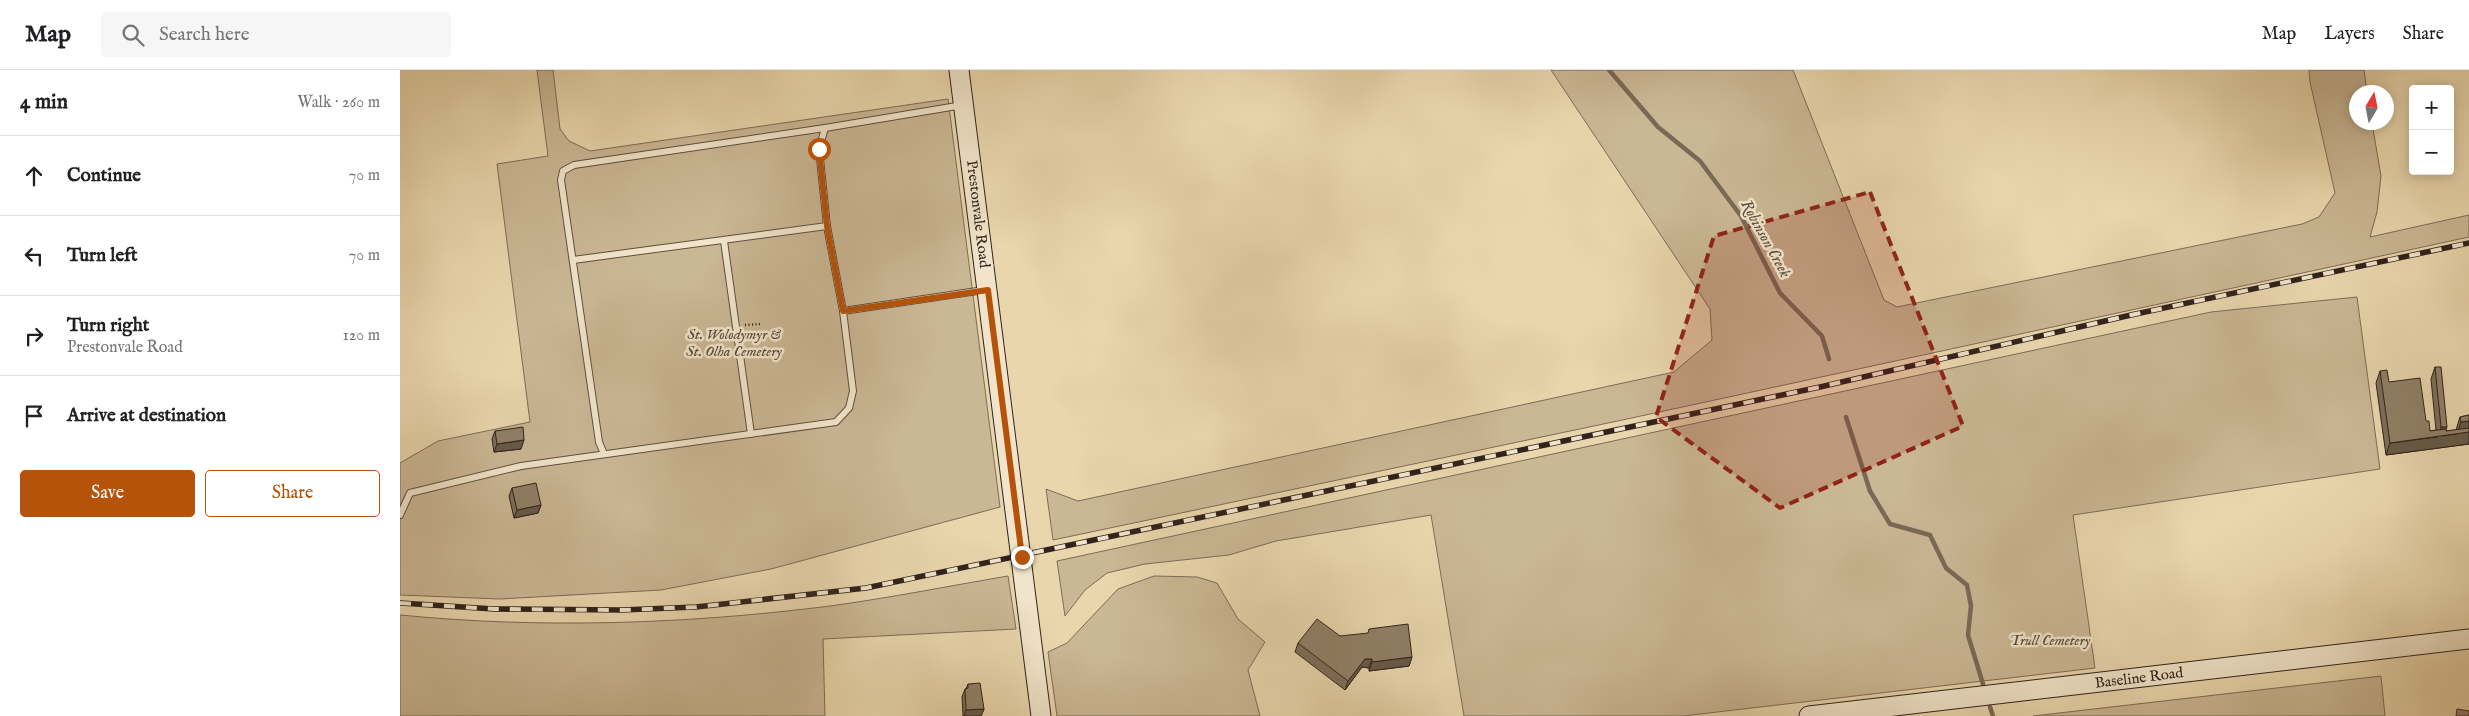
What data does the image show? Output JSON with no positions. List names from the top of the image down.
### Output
{
  "streets": {
    "street": ["Prestonvale Road", "Baseline Road"]
  },
  "water": ["Robinson Creek"],
  "parks": ["St. Wolodymyr & St. Olha Cemetery", "Trull Cemetery"],
  "north": "top",
  "page": {
    "header": "Map",
    "search": "Search here",
    "nav": ["Map", "Layers", "Share"],
    "heading": ["4 min", "Walk · 260 m"],
    "map_buttons": ["+", "−"],
    "list": [
      ["Continue", "70 m"],
      ["Turn left", "70 m"],
      ["Turn right", "Prestonvale Road", "120 m"],
      "Arrive at destination"
    ],
    "buttons": ["Save", "Share"]
  }
}
